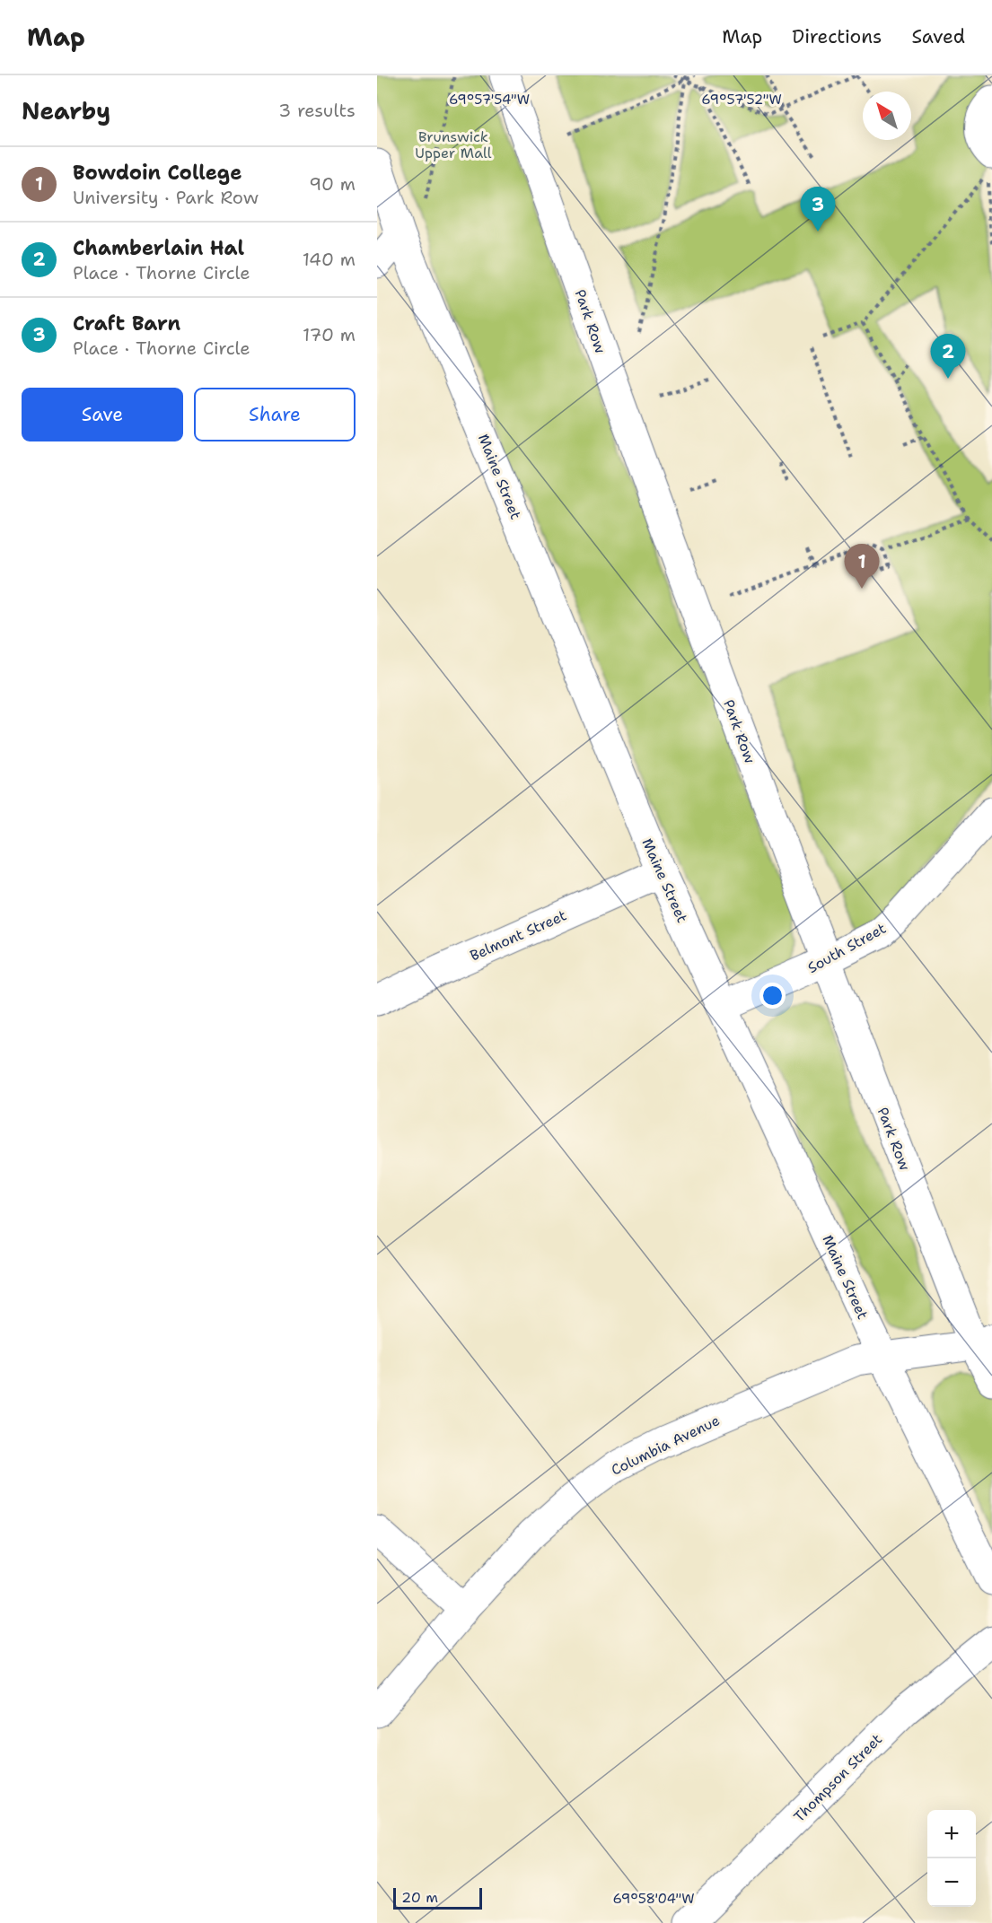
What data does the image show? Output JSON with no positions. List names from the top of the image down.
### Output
{
  "streets": {
    "street": [
      "Park Row",
      "Maine Street",
      "Belmont Street",
      "South Street",
      "Columbia Avenue",
      "Thompson Street"
    ]
  },
  "crossings": [
    ["Park Row", "South Street"],
    ["Park Row", "Columbia Avenue"],
    ["Maine Street", "Belmont Street"],
    ["Maine Street", "South Street"],
    ["Maine Street", "Columbia Avenue"]
  ],
  "parks": ["Brunswick Upper Mall"],
  "scale_bar": "20 m",
  "north": "top left",
  "page": {
    "header": "Map",
    "nav": ["Map", "Directions", "Saved"],
    "heading": ["Nearby", "3 results"],
    "list": [
      {
        "mark": "1",
        "name": "Bowdoin College",
        "note": "University · Park Row",
        "value": "90 m"
      },
      {
        "mark": "2",
        "name": "Chamberlain Hal",
        "note": "Place · Thorne Circle",
        "value": "140 m"
      },
      {
        "mark": "3",
        "name": "Craft Barn",
        "note": "Place · Thorne Circle",
        "value": "170 m"
      }
    ],
    "pins": ["3", "2", "1"],
    "buttons": ["Save", "Share"],
    "map_buttons": ["+", "−"],
    "scale": "20 m"
  },
  "coordinates": ["69°57'54\"W", "69°57'52\"W", "69°58'04\"W"]
}
